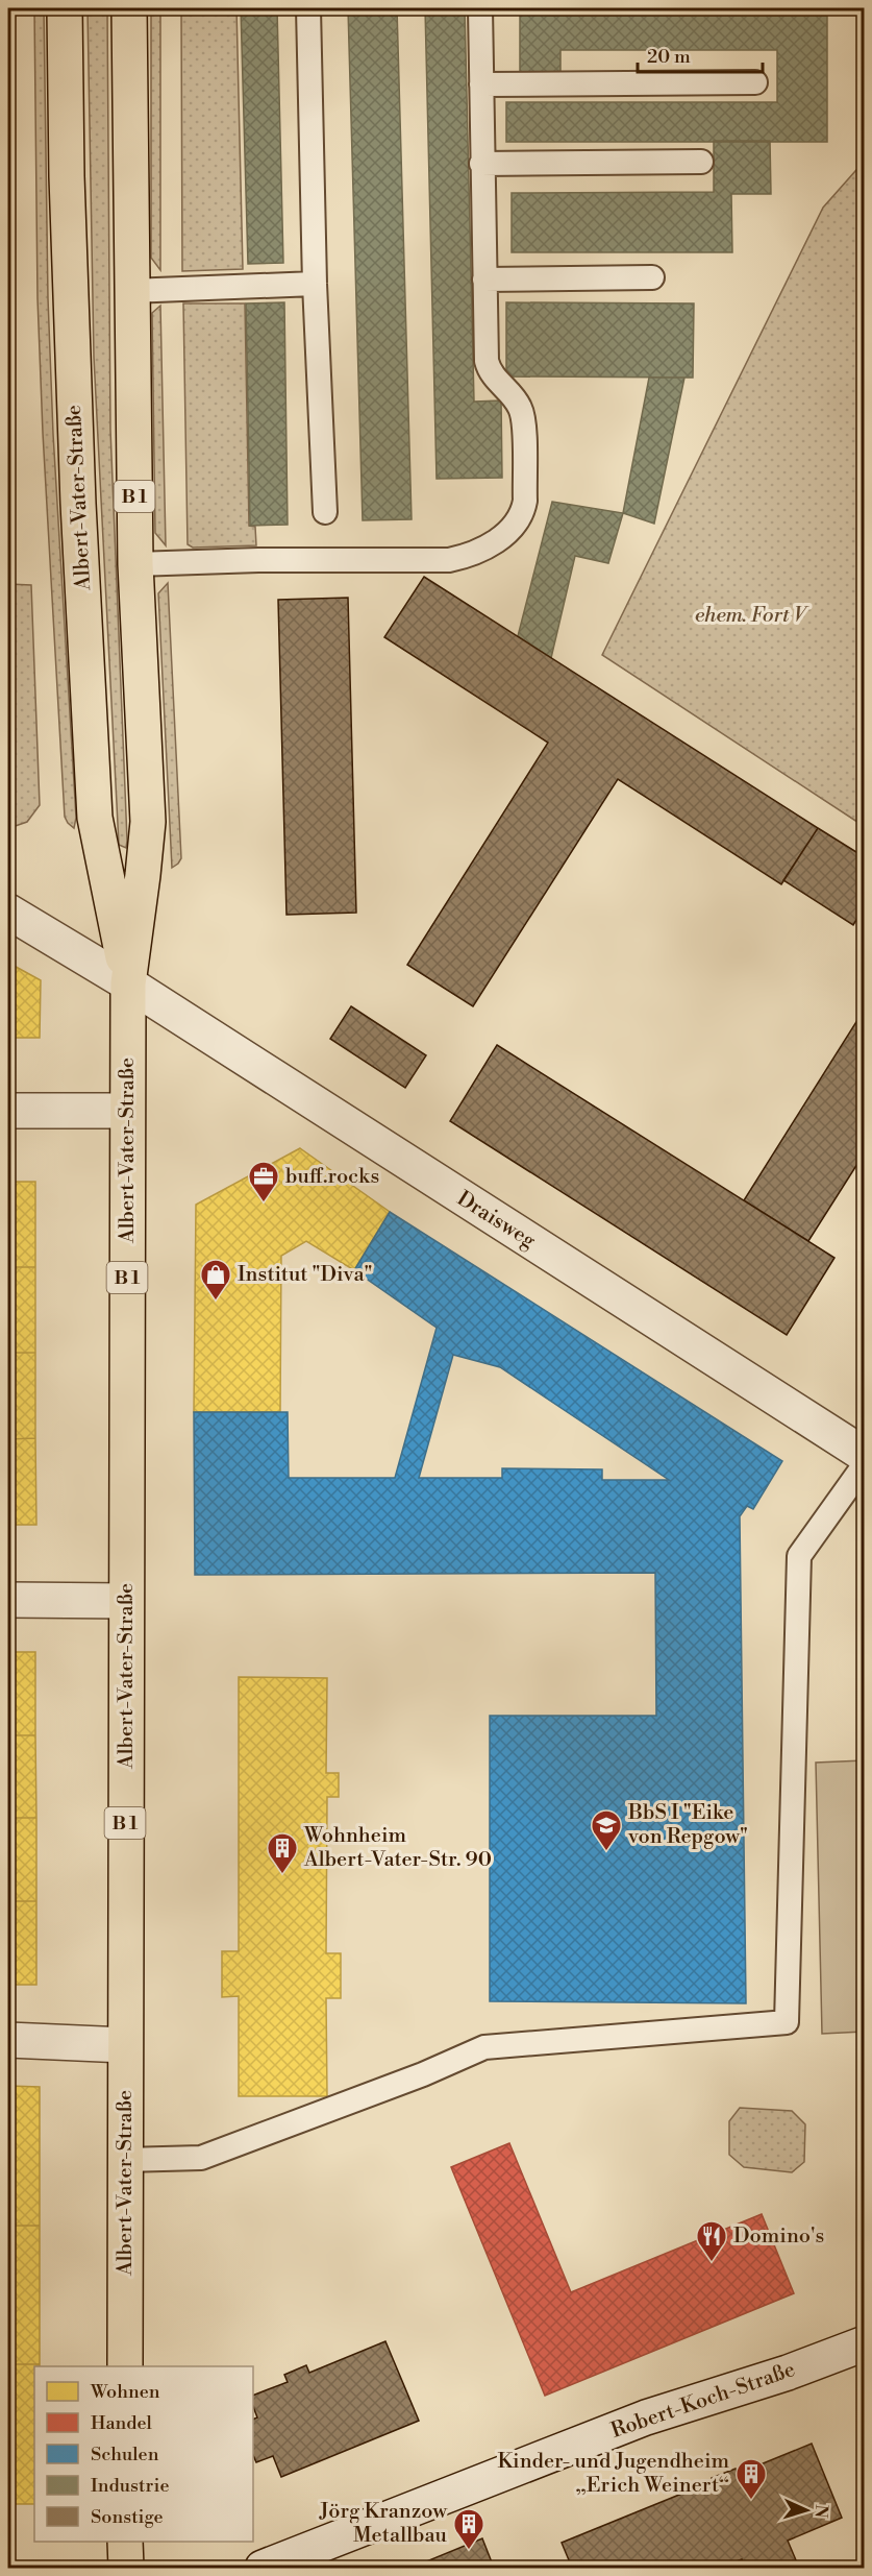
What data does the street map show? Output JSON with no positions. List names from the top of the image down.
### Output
{
  "streets": {
    "main road": ["B 1", "Albert-Vater-Straße"],
    "street": ["Draisweg", "Robert-Koch-Straße"]
  },
  "crossings": [
    ["Albert-Vater-Straße", "Draisweg"]
  ],
  "parks": ["ehem. Fort V"],
  "places": {
    "office": ["buff.rocks"],
    "shop": ["Institut \"Diva\""],
    "school or university": ["BbS I \"Eike von Repgow\""],
    "building": ["Wohnheim Albert-Vater-Str. 90", "Kinder- und Jugendheim „Erich Weinert“", "Jörg Kranzow Metallbau"],
    "restaurant": ["Domino's"]
  },
  "legend": [
    "Wohnen",
    "Handel",
    "Schulen",
    "Industrie",
    "Sonstige"
  ],
  "scale_bar": "20 m",
  "north": "right"
}
